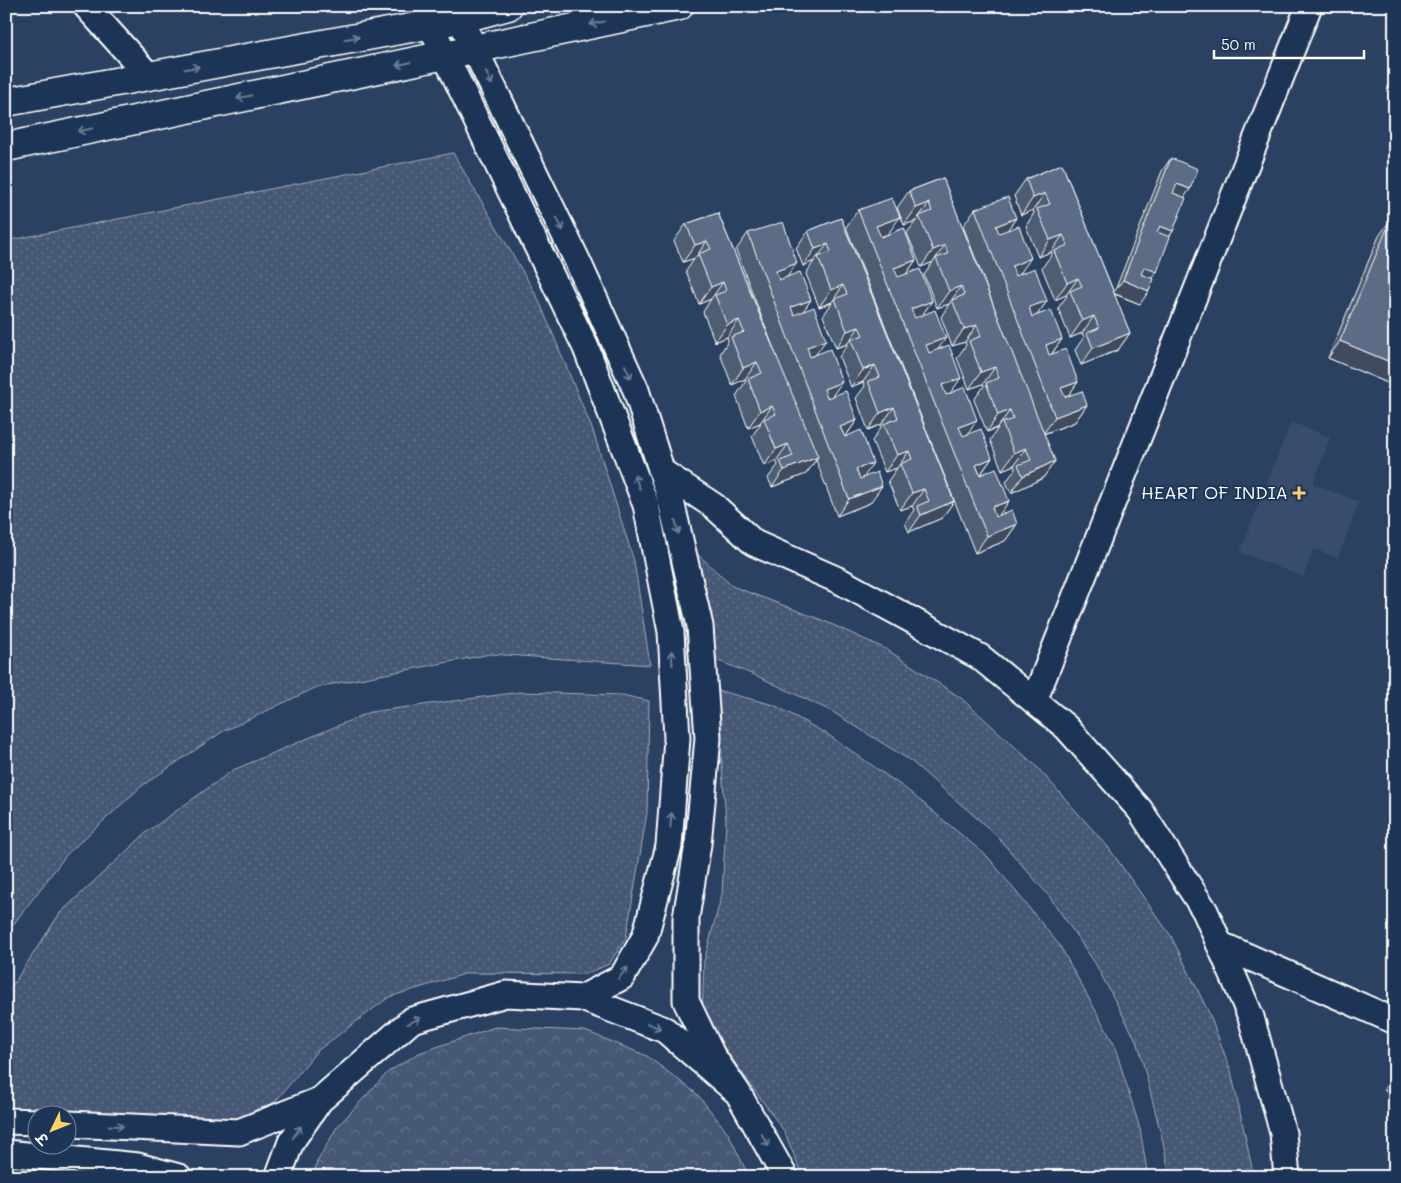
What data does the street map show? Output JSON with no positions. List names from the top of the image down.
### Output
{
  "places": {
    "health": ["HEART OF INDIA"]
  },
  "scale_bar": "50 m",
  "north": "bottom left"
}
